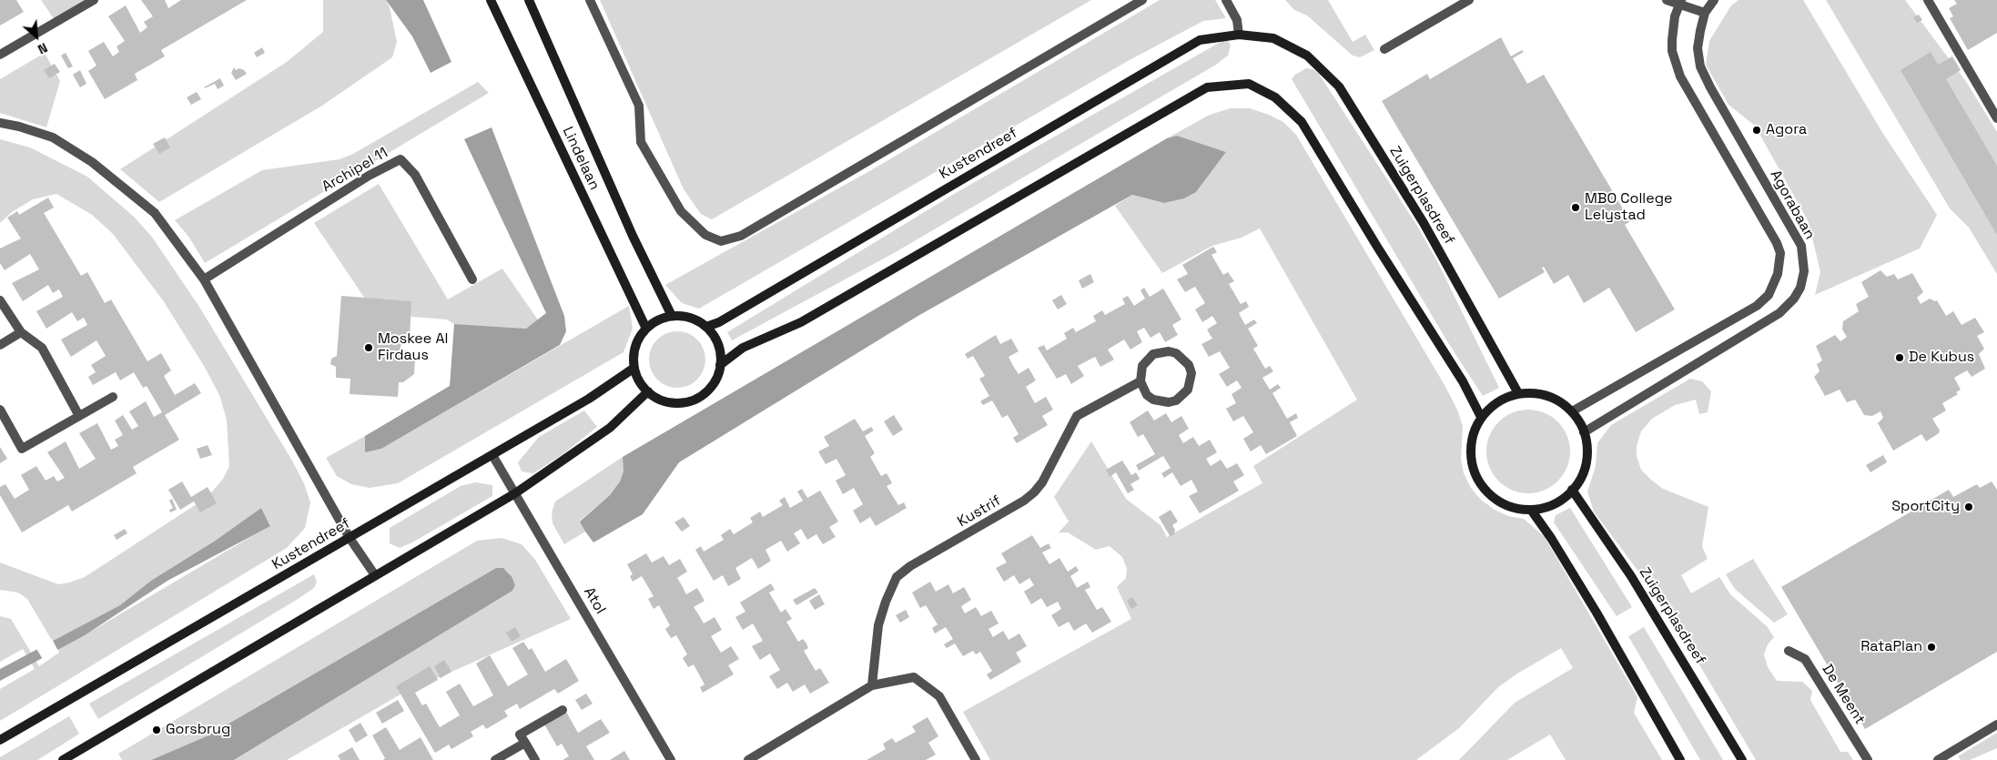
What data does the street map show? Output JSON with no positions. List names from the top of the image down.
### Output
{
  "streets": {
    "main road": ["Kustendreef", "Lindelaan", "Zuigerplasdreef"],
    "street": [
      "Archipel 11",
      "Agorabaan",
      "Kustrif",
      "Atol",
      "De Meent"
    ]
  },
  "crossings": [
    ["Kustendreef", "Lindelaan"],
    ["Kustendreef", "Zuigerplasdreef"],
    ["Kustendreef", "Atol"],
    ["Zuigerplasdreef", "Agorabaan"]
  ],
  "places": [
    "Agora",
    "MBO College Lelystad",
    "Moskee Al Firdaus",
    "De Kubus",
    "SportCity",
    "RataPlan",
    "Gorsbrug"
  ],
  "north": "bottom right"
}
